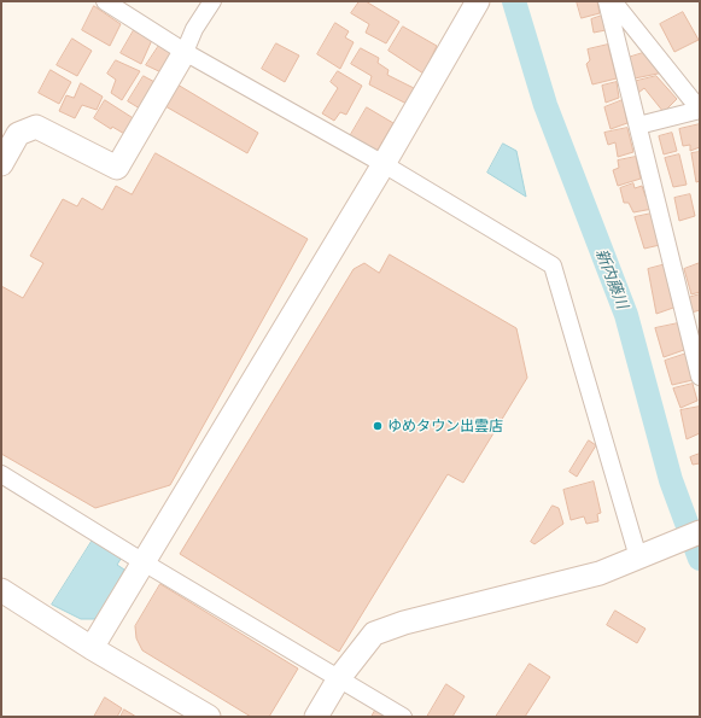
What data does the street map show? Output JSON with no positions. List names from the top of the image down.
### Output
{
  "water": ["新内藤川"],
  "places": ["ゆめタウン出雲店"]
}
